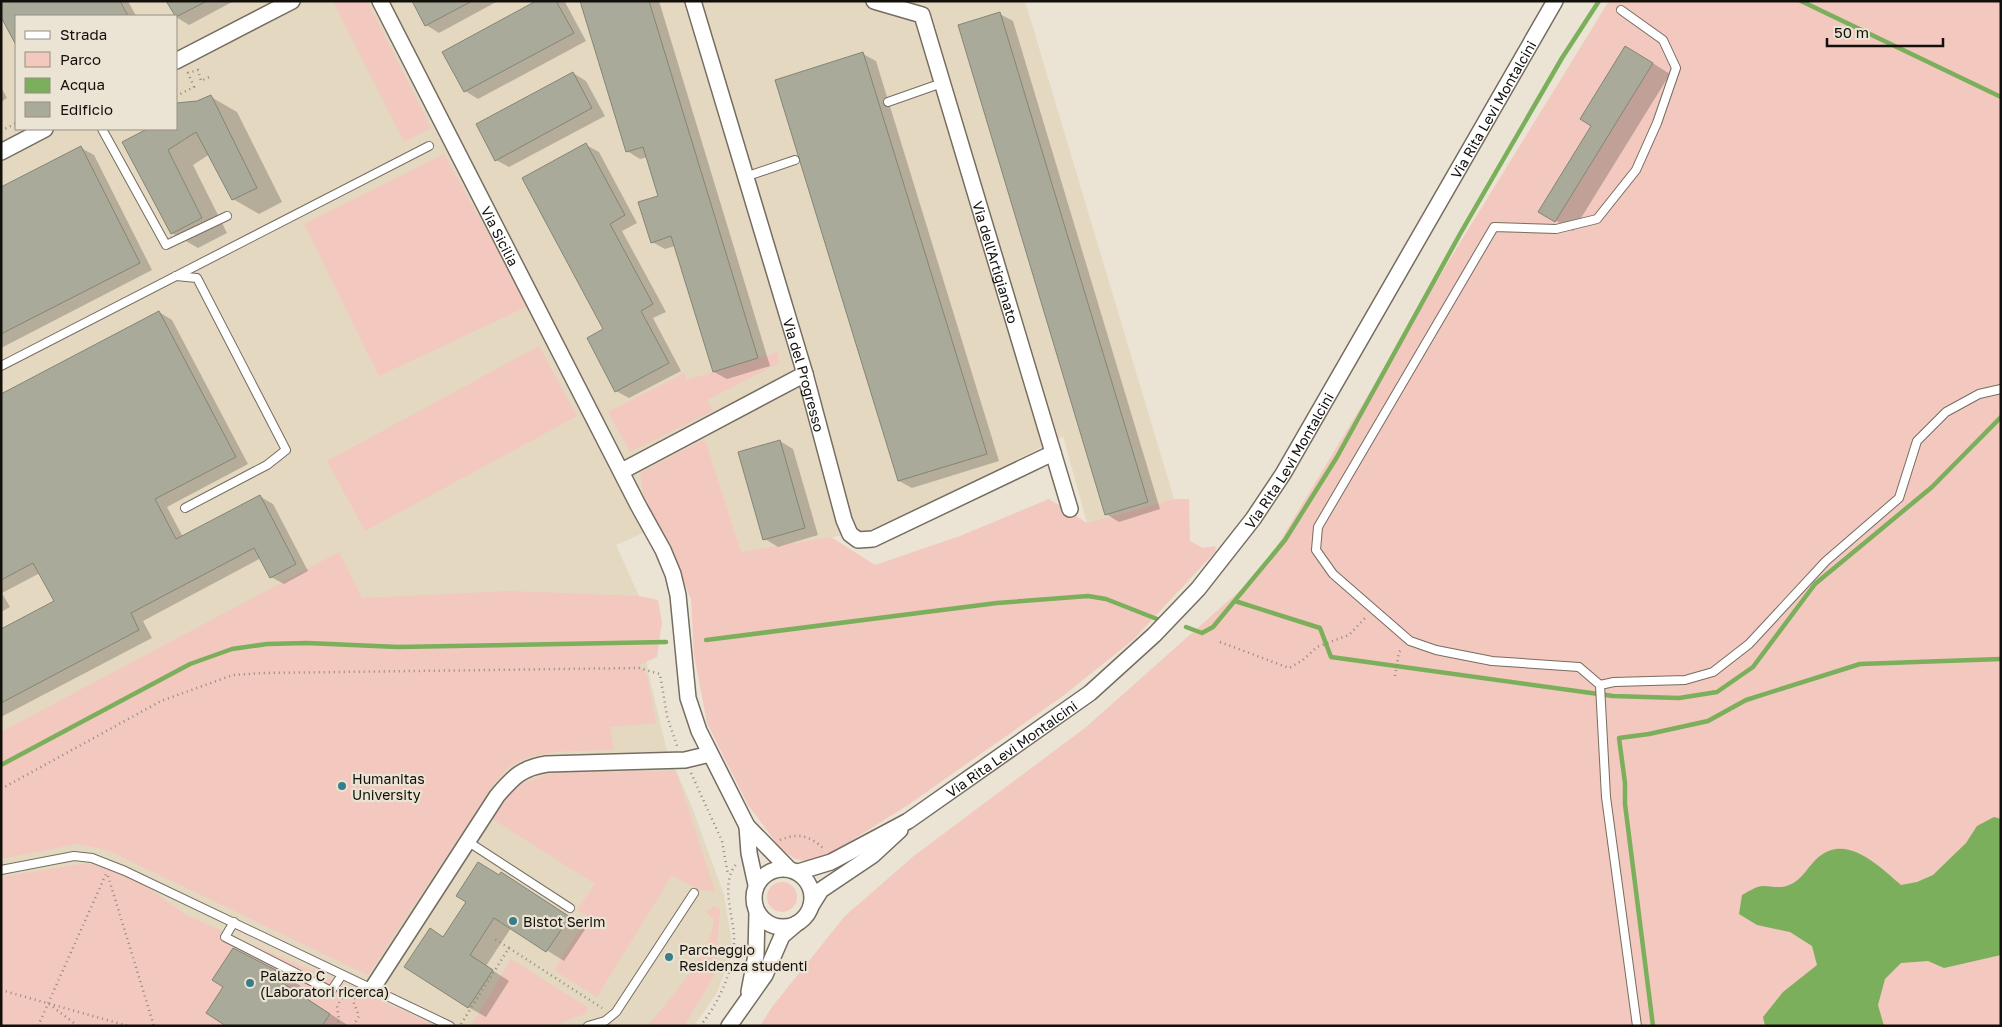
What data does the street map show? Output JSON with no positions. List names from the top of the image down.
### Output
{
  "streets": {
    "street": [
      "Via Rita Levi Montalcini",
      "Via Sicilia",
      "Via dell'Artigianato",
      "Via del Progresso"
    ]
  },
  "crossings": [
    ["Via dell'Artigianato", "Via del Progresso"]
  ],
  "places": [
    "Humanitas University",
    "Bistot Serim",
    "Parcheggio Residenza studenti",
    "Palazzo C (Laboratori ricerca)"
  ],
  "legend": [
    "Strada",
    "Parco",
    "Acqua",
    "Edificio"
  ],
  "scale_bar": "50 m"
}
